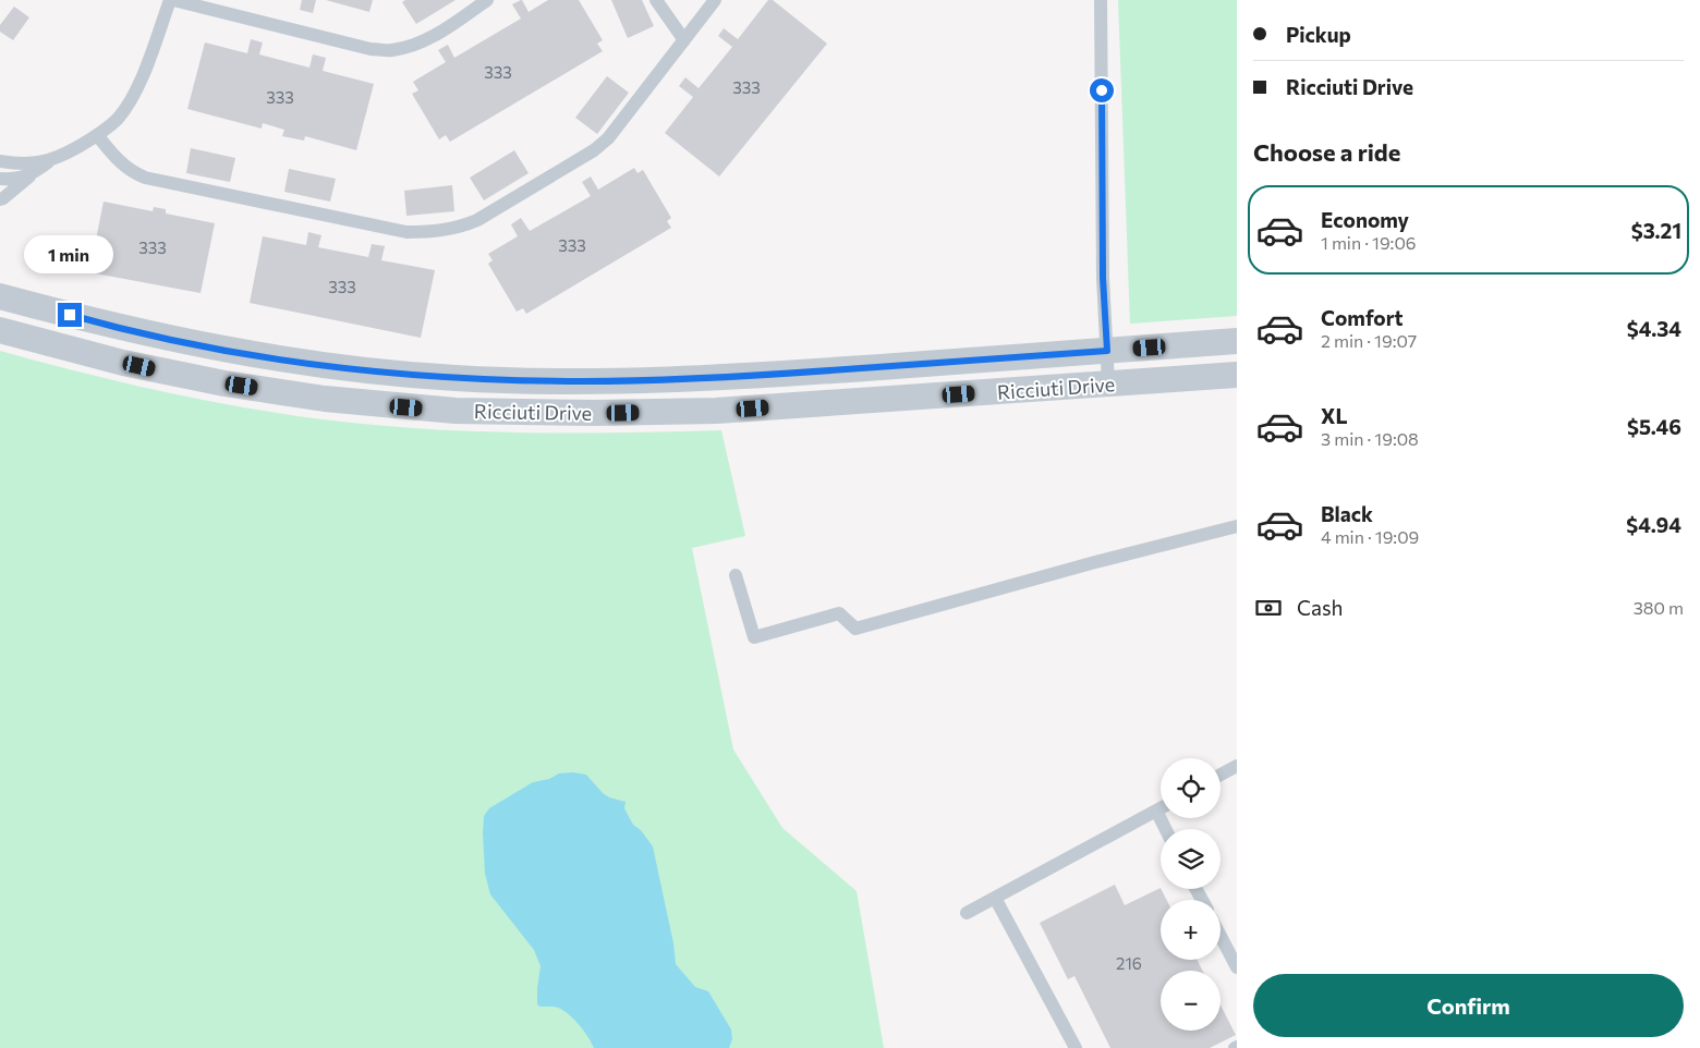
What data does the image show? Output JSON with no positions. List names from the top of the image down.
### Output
{
  "streets": {
    "street": ["Ricciuti Drive"]
  },
  "house_numbers": [
    "333",
    "333",
    "333",
    "333",
    "333",
    "333",
    "216"
  ],
  "page": {
    "banner": ["Pickup", "Ricciuti Drive"],
    "heading": "Choose a ride",
    "list": [
      {
        "name": "Economy",
        "note": "1 min · 19:06",
        "value": "$3.21"
      },
      {
        "name": "Comfort",
        "note": "2 min · 19:07",
        "value": "$4.34"
      },
      {
        "name": "XL",
        "note": "3 min · 19:08",
        "value": "$5.46"
      },
      {
        "name": "Black",
        "note": "4 min · 19:09",
        "value": "$4.94"
      }
    ],
    "bubble": "1 min",
    "pay": ["Cash", "380 m"],
    "map_buttons": ["+", "−"],
    "buttons": "Confirm"
  }
}
